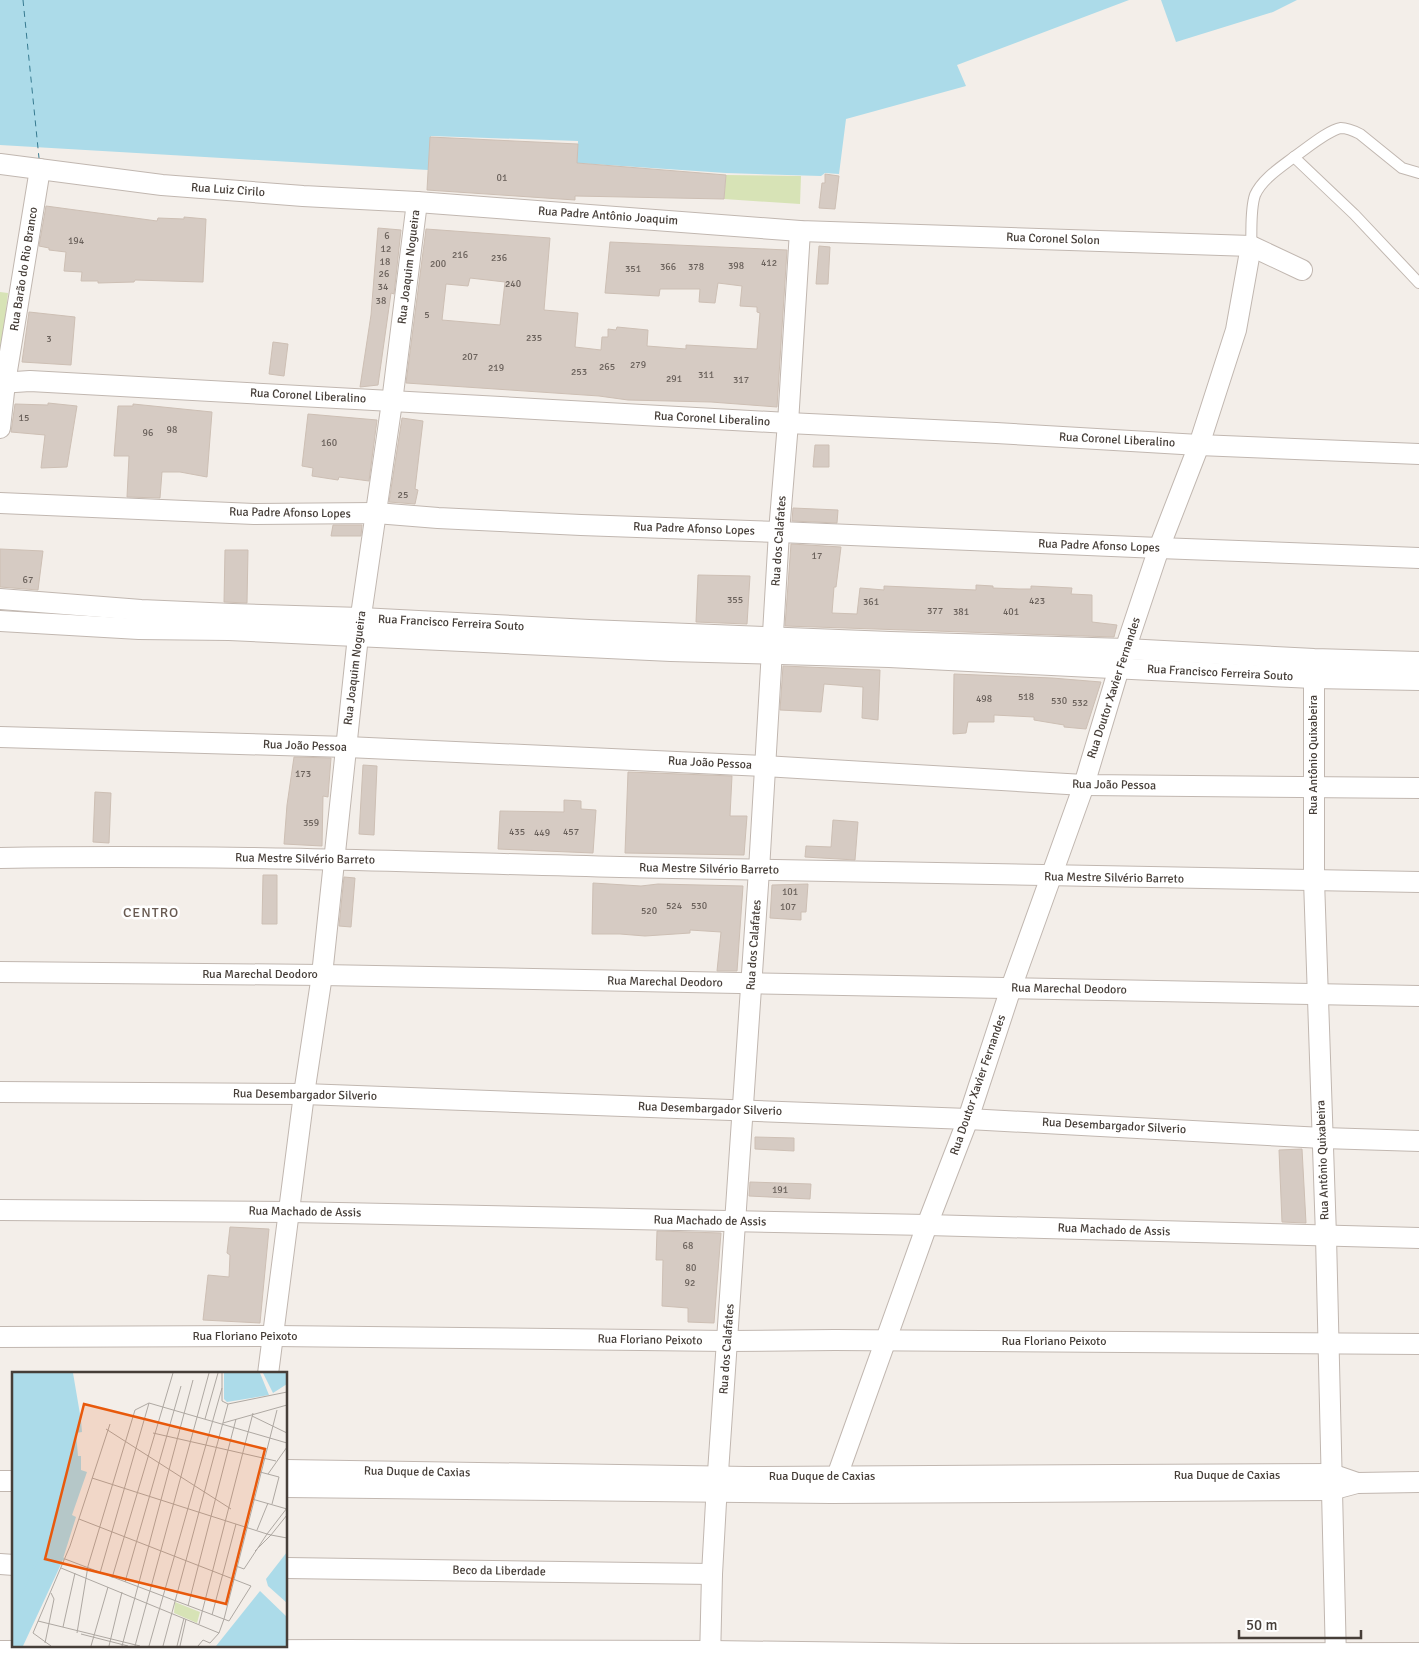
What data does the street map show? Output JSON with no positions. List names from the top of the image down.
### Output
{
  "streets": {
    "street": [
      "Rua Luiz Cirilo",
      "Rua Padre Antônio Joaquim",
      "Rua Coronel Solon",
      "Rua Joaquim Nogueira",
      "Rua Barão do Rio Branco",
      "Rua Coronel Liberalino",
      "Rua Padre Afonso Lopes",
      "Rua dos Calafates",
      "Rua Francisco Ferreira Souto",
      "Rua Doutor Xavier Fernandes",
      "Rua João Pessoa",
      "Rua Antônio Quixabeira",
      "Rua Mestre Silvério Barreto",
      "Rua Marechal Deodoro",
      "Rua Desembargador Silverio",
      "Rua Machado de Assis",
      "Rua Floriano Peixoto",
      "Rua Duque de Caxias",
      "Beco da Liberdade"
    ]
  },
  "crossings": [
    ["Rua Luiz Cirilo", "Rua Padre Antônio Joaquim"],
    ["Rua Luiz Cirilo", "Rua Joaquim Nogueira"],
    ["Rua Luiz Cirilo", "Rua Barão do Rio Branco"],
    ["Rua Padre Antônio Joaquim", "Rua Coronel Solon"],
    ["Rua Padre Antônio Joaquim", "Rua Joaquim Nogueira"],
    ["Rua Padre Antônio Joaquim", "Rua dos Calafates"],
    ["Rua Coronel Solon", "Rua dos Calafates"],
    ["Rua Coronel Solon", "Rua Doutor Xavier Fernandes"],
    ["Rua Joaquim Nogueira", "Rua Coronel Liberalino"],
    ["Rua Joaquim Nogueira", "Rua Padre Afonso Lopes"],
    ["Rua Joaquim Nogueira", "Rua Francisco Ferreira Souto"],
    ["Rua Joaquim Nogueira", "Rua João Pessoa"],
    ["Rua Joaquim Nogueira", "Rua Mestre Silvério Barreto"],
    ["Rua Joaquim Nogueira", "Rua Marechal Deodoro"],
    ["Rua Joaquim Nogueira", "Rua Desembargador Silverio"],
    ["Rua Joaquim Nogueira", "Rua Machado de Assis"],
    ["Rua Joaquim Nogueira", "Rua Floriano Peixoto"],
    ["Rua Barão do Rio Branco", "Rua Coronel Liberalino"],
    ["Rua Coronel Liberalino", "Rua dos Calafates"],
    ["Rua Coronel Liberalino", "Rua Doutor Xavier Fernandes"],
    ["Rua Padre Afonso Lopes", "Rua dos Calafates"],
    ["Rua Padre Afonso Lopes", "Rua Doutor Xavier Fernandes"],
    ["Rua dos Calafates", "Rua Francisco Ferreira Souto"],
    ["Rua dos Calafates", "Rua João Pessoa"],
    ["Rua dos Calafates", "Rua Mestre Silvério Barreto"],
    ["Rua dos Calafates", "Rua Marechal Deodoro"],
    ["Rua dos Calafates", "Rua Desembargador Silverio"],
    ["Rua dos Calafates", "Rua Machado de Assis"],
    ["Rua dos Calafates", "Rua Floriano Peixoto"],
    ["Rua dos Calafates", "Rua Duque de Caxias"],
    ["Rua dos Calafates", "Beco da Liberdade"],
    ["Rua Francisco Ferreira Souto", "Rua Doutor Xavier Fernandes"],
    ["Rua Francisco Ferreira Souto", "Rua Antônio Quixabeira"],
    ["Rua Doutor Xavier Fernandes", "Rua João Pessoa"],
    ["Rua Doutor Xavier Fernandes", "Rua Mestre Silvério Barreto"],
    ["Rua Doutor Xavier Fernandes", "Rua Marechal Deodoro"],
    ["Rua Doutor Xavier Fernandes", "Rua Desembargador Silverio"],
    ["Rua Doutor Xavier Fernandes", "Rua Machado de Assis"],
    ["Rua Doutor Xavier Fernandes", "Rua Floriano Peixoto"],
    ["Rua Doutor Xavier Fernandes", "Rua Duque de Caxias"],
    ["Rua João Pessoa", "Rua Antônio Quixabeira"],
    ["Rua Antônio Quixabeira", "Rua Mestre Silvério Barreto"],
    ["Rua Antônio Quixabeira", "Rua Marechal Deodoro"],
    ["Rua Antônio Quixabeira", "Rua Desembargador Silverio"],
    ["Rua Antônio Quixabeira", "Rua Machado de Assis"],
    ["Rua Antônio Quixabeira", "Rua Floriano Peixoto"],
    ["Rua Antônio Quixabeira", "Rua Duque de Caxias"]
  ],
  "districts": ["CENTRO"],
  "house_numbers": [
    "01",
    "6",
    "194",
    "12",
    "216",
    "236",
    "18",
    "412",
    "200",
    "398",
    "366",
    "378",
    "351",
    "26",
    "240",
    "34",
    "38",
    "5",
    "235",
    "3",
    "207",
    "279",
    "265",
    "219",
    "253",
    "311",
    "291",
    "317",
    "15",
    "98",
    "96",
    "160",
    "25",
    "17",
    "67",
    "355",
    "423",
    "361",
    "377",
    "381",
    "401",
    "518",
    "498",
    "530",
    "532",
    "173",
    "359",
    "435",
    "457",
    "449",
    "101",
    "524",
    "530",
    "107",
    "520",
    "191",
    "68",
    "80",
    "92"
  ],
  "scale_bar": "50 m"
}
